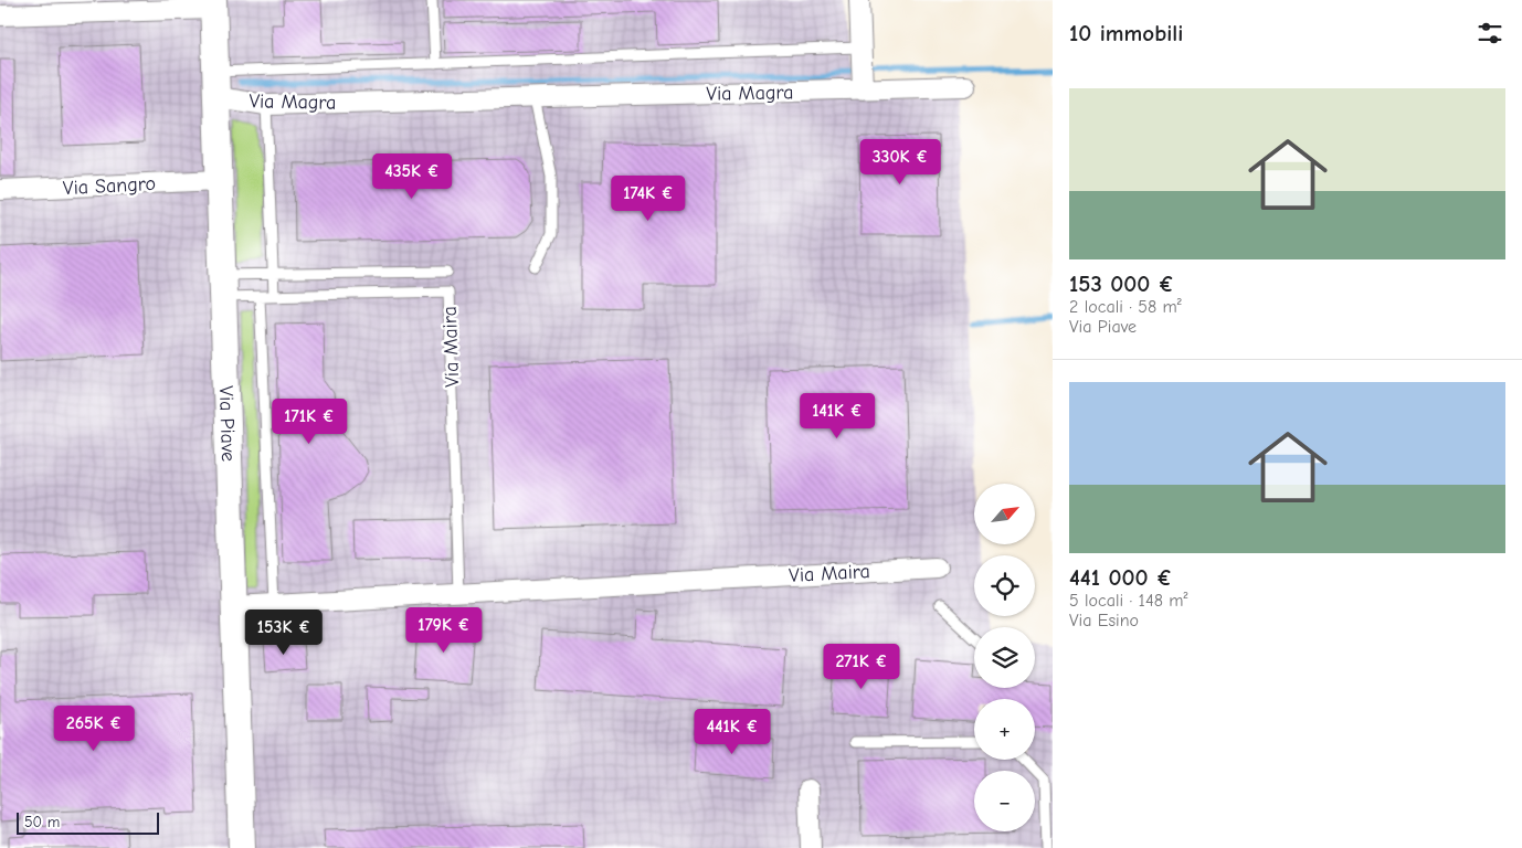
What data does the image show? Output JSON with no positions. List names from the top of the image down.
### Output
{
  "streets": {
    "main road": ["Via Piave"],
    "street": ["Via Magra", "Via Sangro", "Via Maira"]
  },
  "crossings": [
    ["Via Magra", "Via Piave"],
    ["Via Sangro", "Via Piave"],
    ["Via Maira", "Via Piave"]
  ],
  "scale_bar": "50 m",
  "north": "top right",
  "page": {
    "heading": "10 immobili",
    "list": [
      {
        "name": "153 000 €",
        "note": "2 locali · 58 m² · Via Piave"
      },
      {
        "name": "441 000 €",
        "note": "5 locali · 148 m² · Via Esino"
      }
    ],
    "price": [
      "330K €",
      "435K €",
      "174K €",
      "141K €",
      "171K €",
      "179K €",
      "153K €",
      "271K €",
      "265K €",
      "441K €"
    ],
    "map_buttons": ["+", "−"],
    "scale": "50 m"
  }
}
